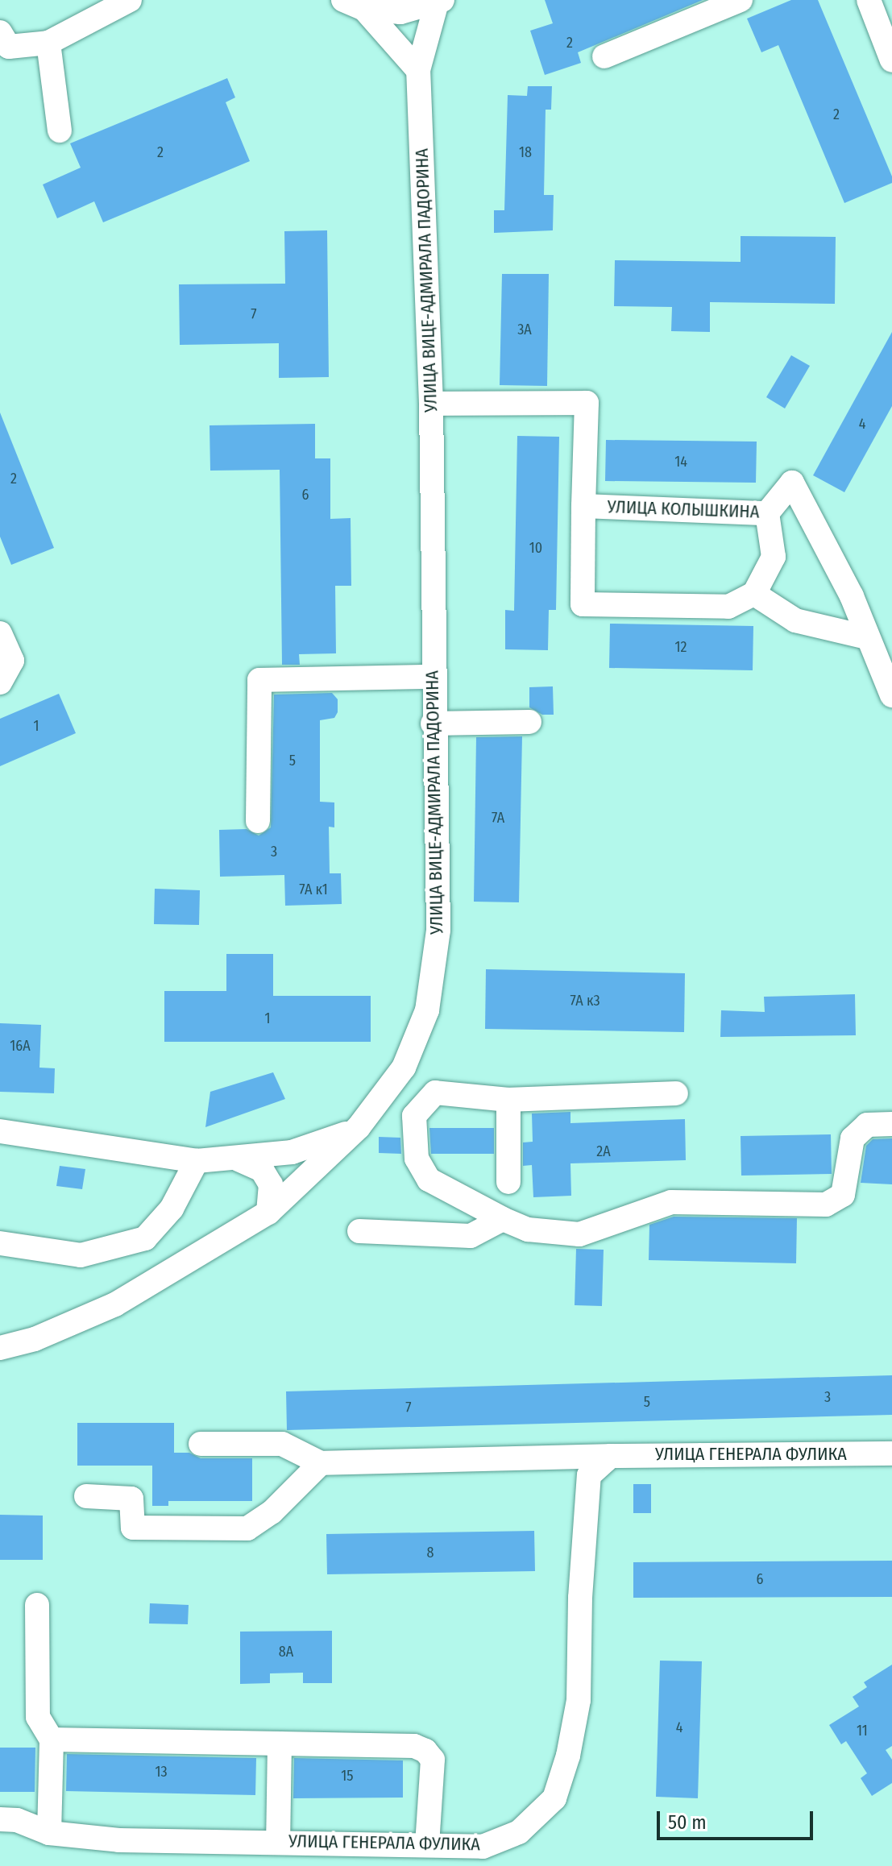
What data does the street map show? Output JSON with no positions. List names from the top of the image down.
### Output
{
  "streets": {
    "street": ["УЛИЦА ВИЦЕ-АДМИРАЛА ПАДОРИНА", "УЛИЦА КОЛЫШКИНА", "УЛИЦА ГЕНЕРАЛА ФУЛИКА"]
  },
  "crossings": [
    ["УЛИЦА ВИЦЕ-АДМИРАЛА ПАДОРИНА", "УЛИЦА КОЛЫШКИНА"]
  ],
  "house_numbers": [
    "2",
    "2",
    "2",
    "18",
    "7",
    "3А",
    "4",
    "14",
    "2",
    "6",
    "10",
    "12",
    "1",
    "5",
    "7А",
    "3",
    "7А к1",
    "7А к3",
    "1",
    "16А",
    "2А",
    "3",
    "5",
    "7",
    "8",
    "6",
    "8А",
    "4",
    "11",
    "13",
    "15"
  ],
  "scale_bar": "50 m"
}
